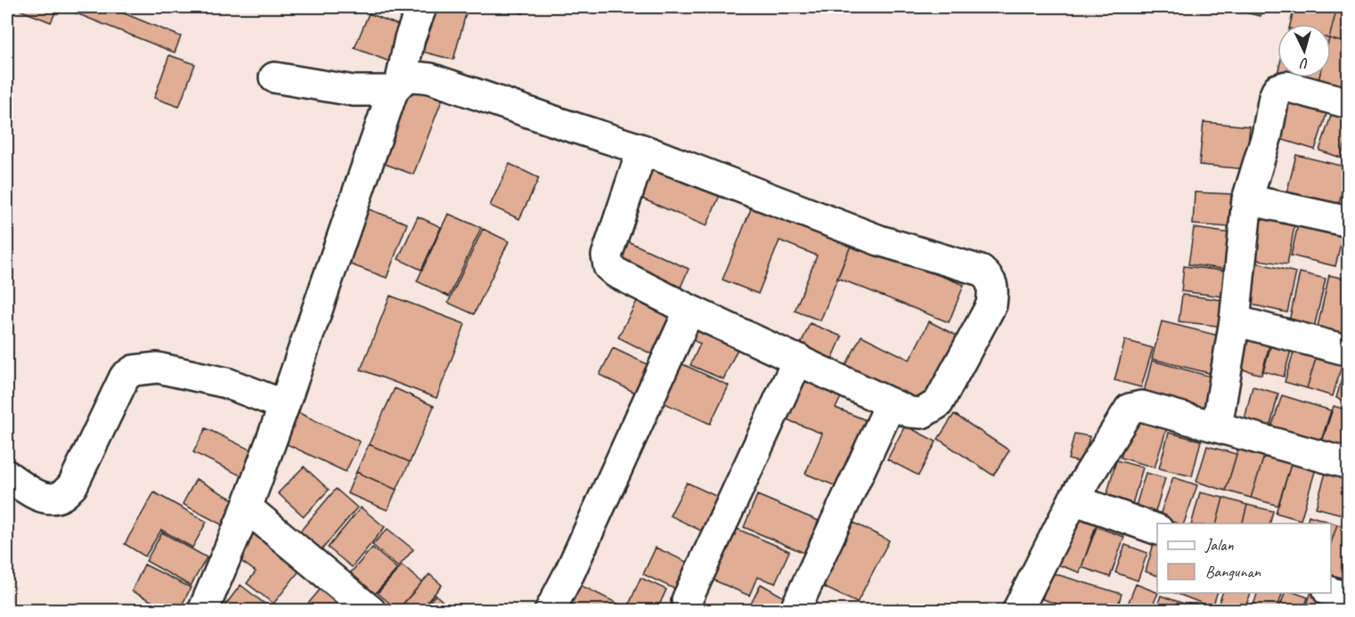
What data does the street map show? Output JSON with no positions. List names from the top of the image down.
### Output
{
  "legend": ["Jalan", "Bangunan"],
  "north": "bottom"
}
